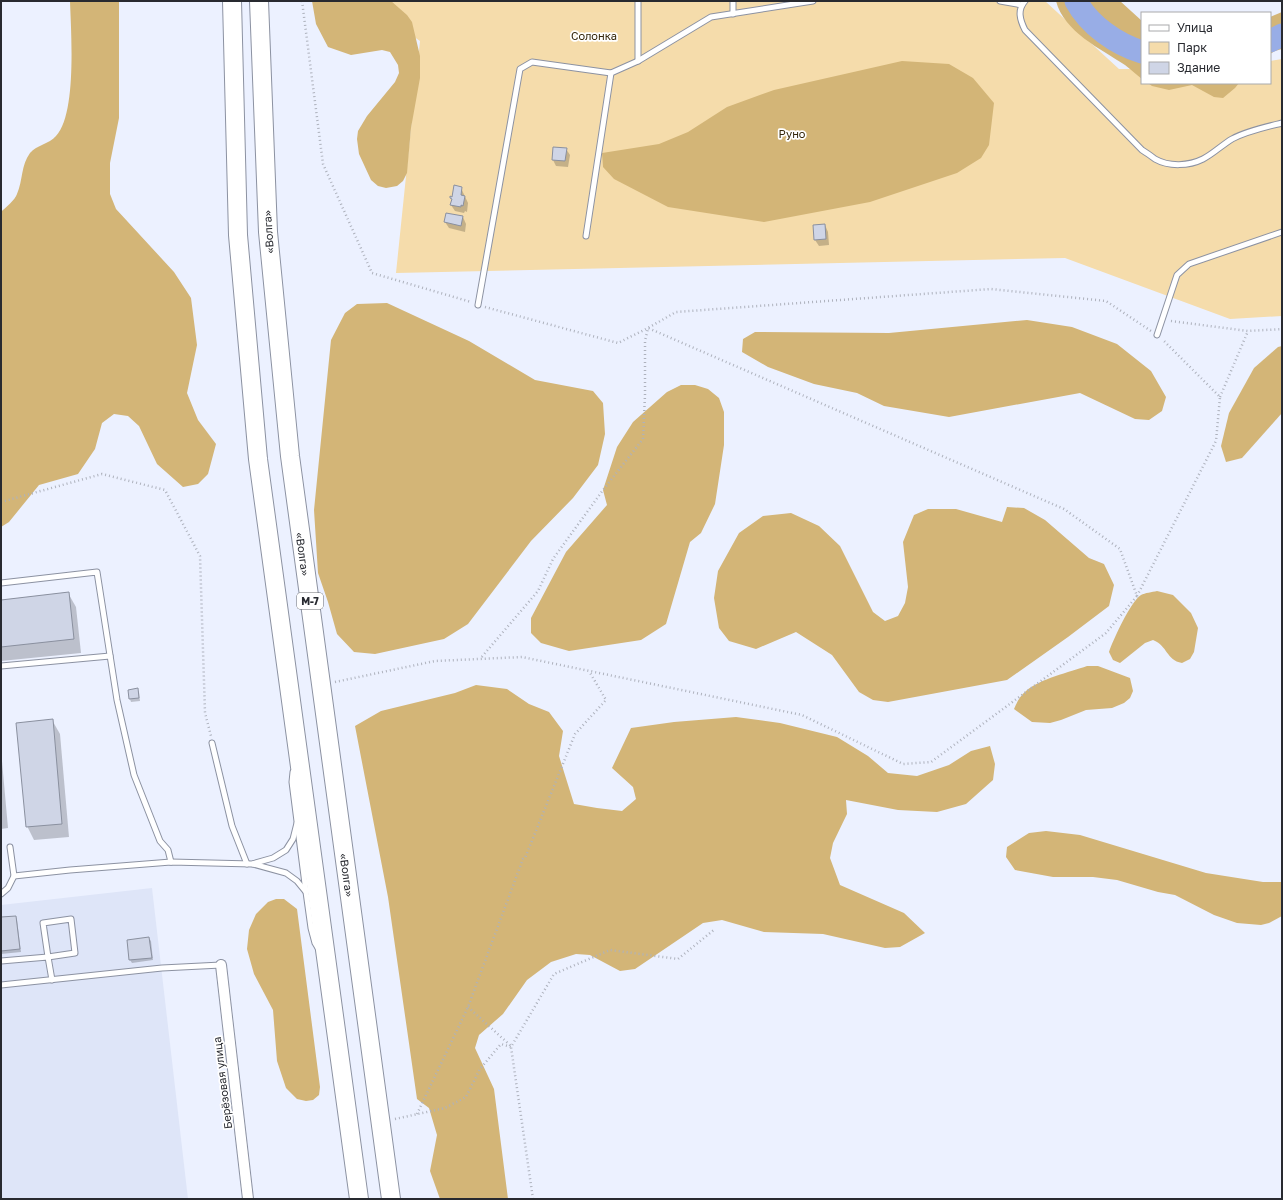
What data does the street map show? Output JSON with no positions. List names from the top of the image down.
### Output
{
  "streets": {
    "highway": ["«Волга»", "М-7"],
    "street": ["Берёзовая улица"]
  },
  "parks": ["Солонка", "Руно"],
  "legend": ["Улица", "Парк", "Здание"]
}
